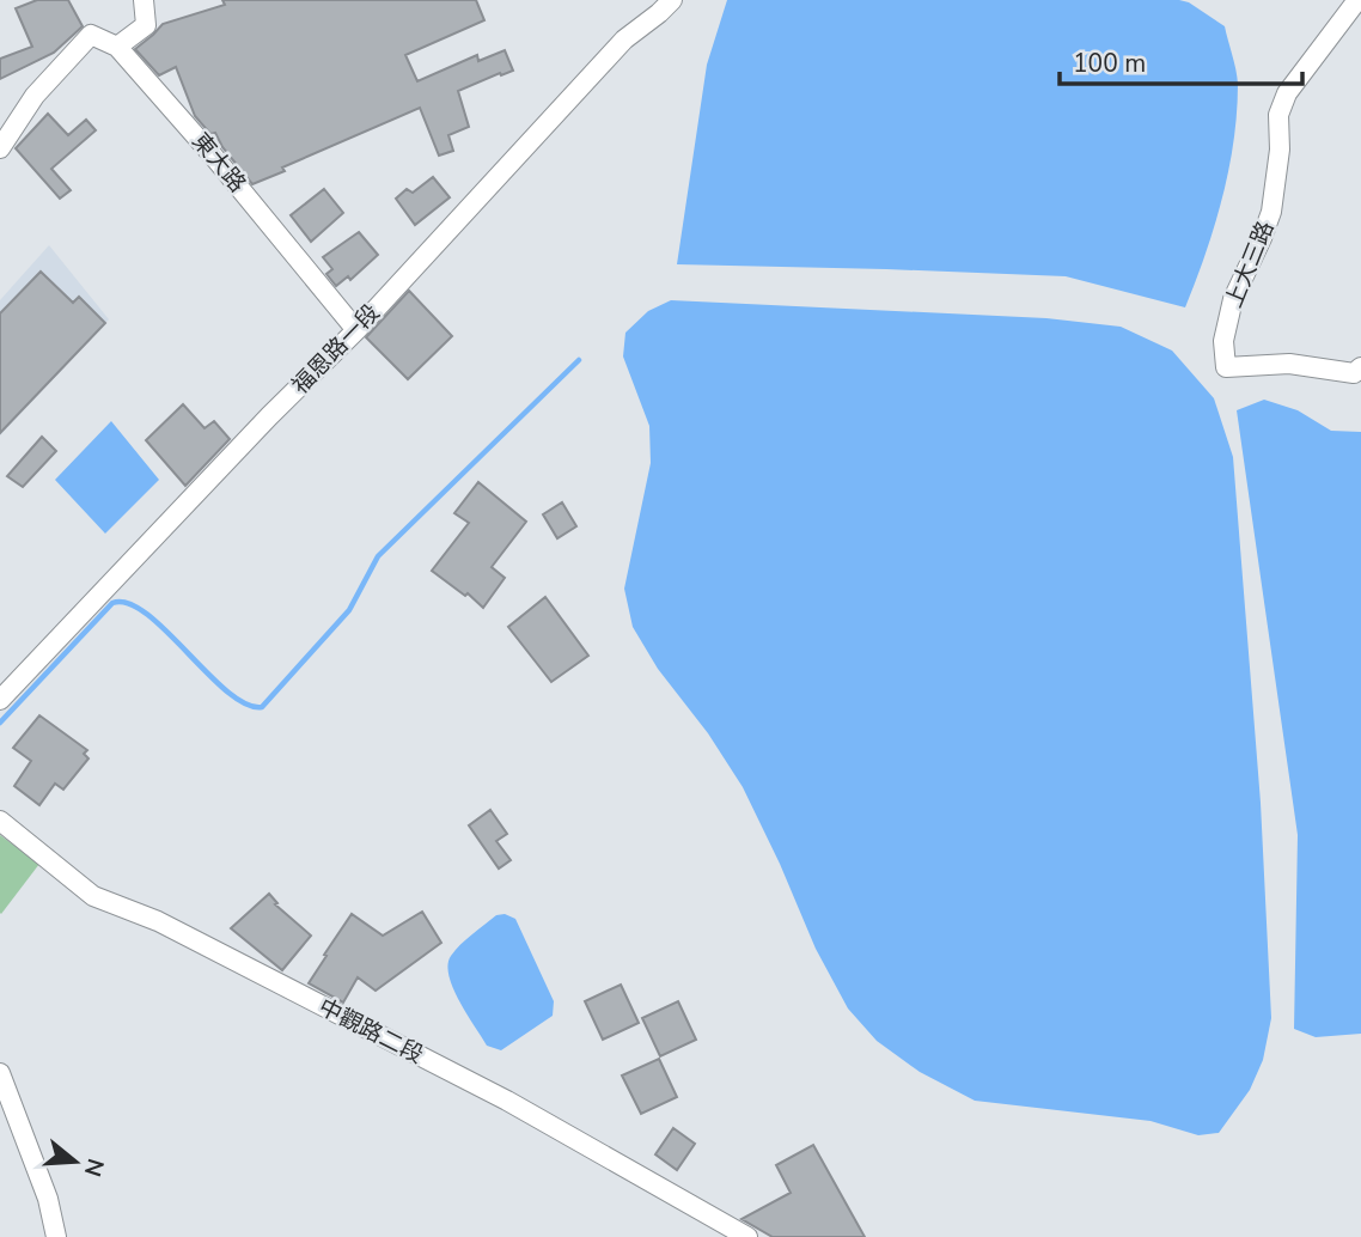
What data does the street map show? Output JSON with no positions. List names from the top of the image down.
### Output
{
  "streets": {
    "street": [
      "東大路",
      "上大三路",
      "福恩路一段",
      "中觀路二段"
    ]
  },
  "crossings": [
    ["東大路", "福恩路一段"]
  ],
  "scale_bar": "100 m",
  "north": "right"
}
